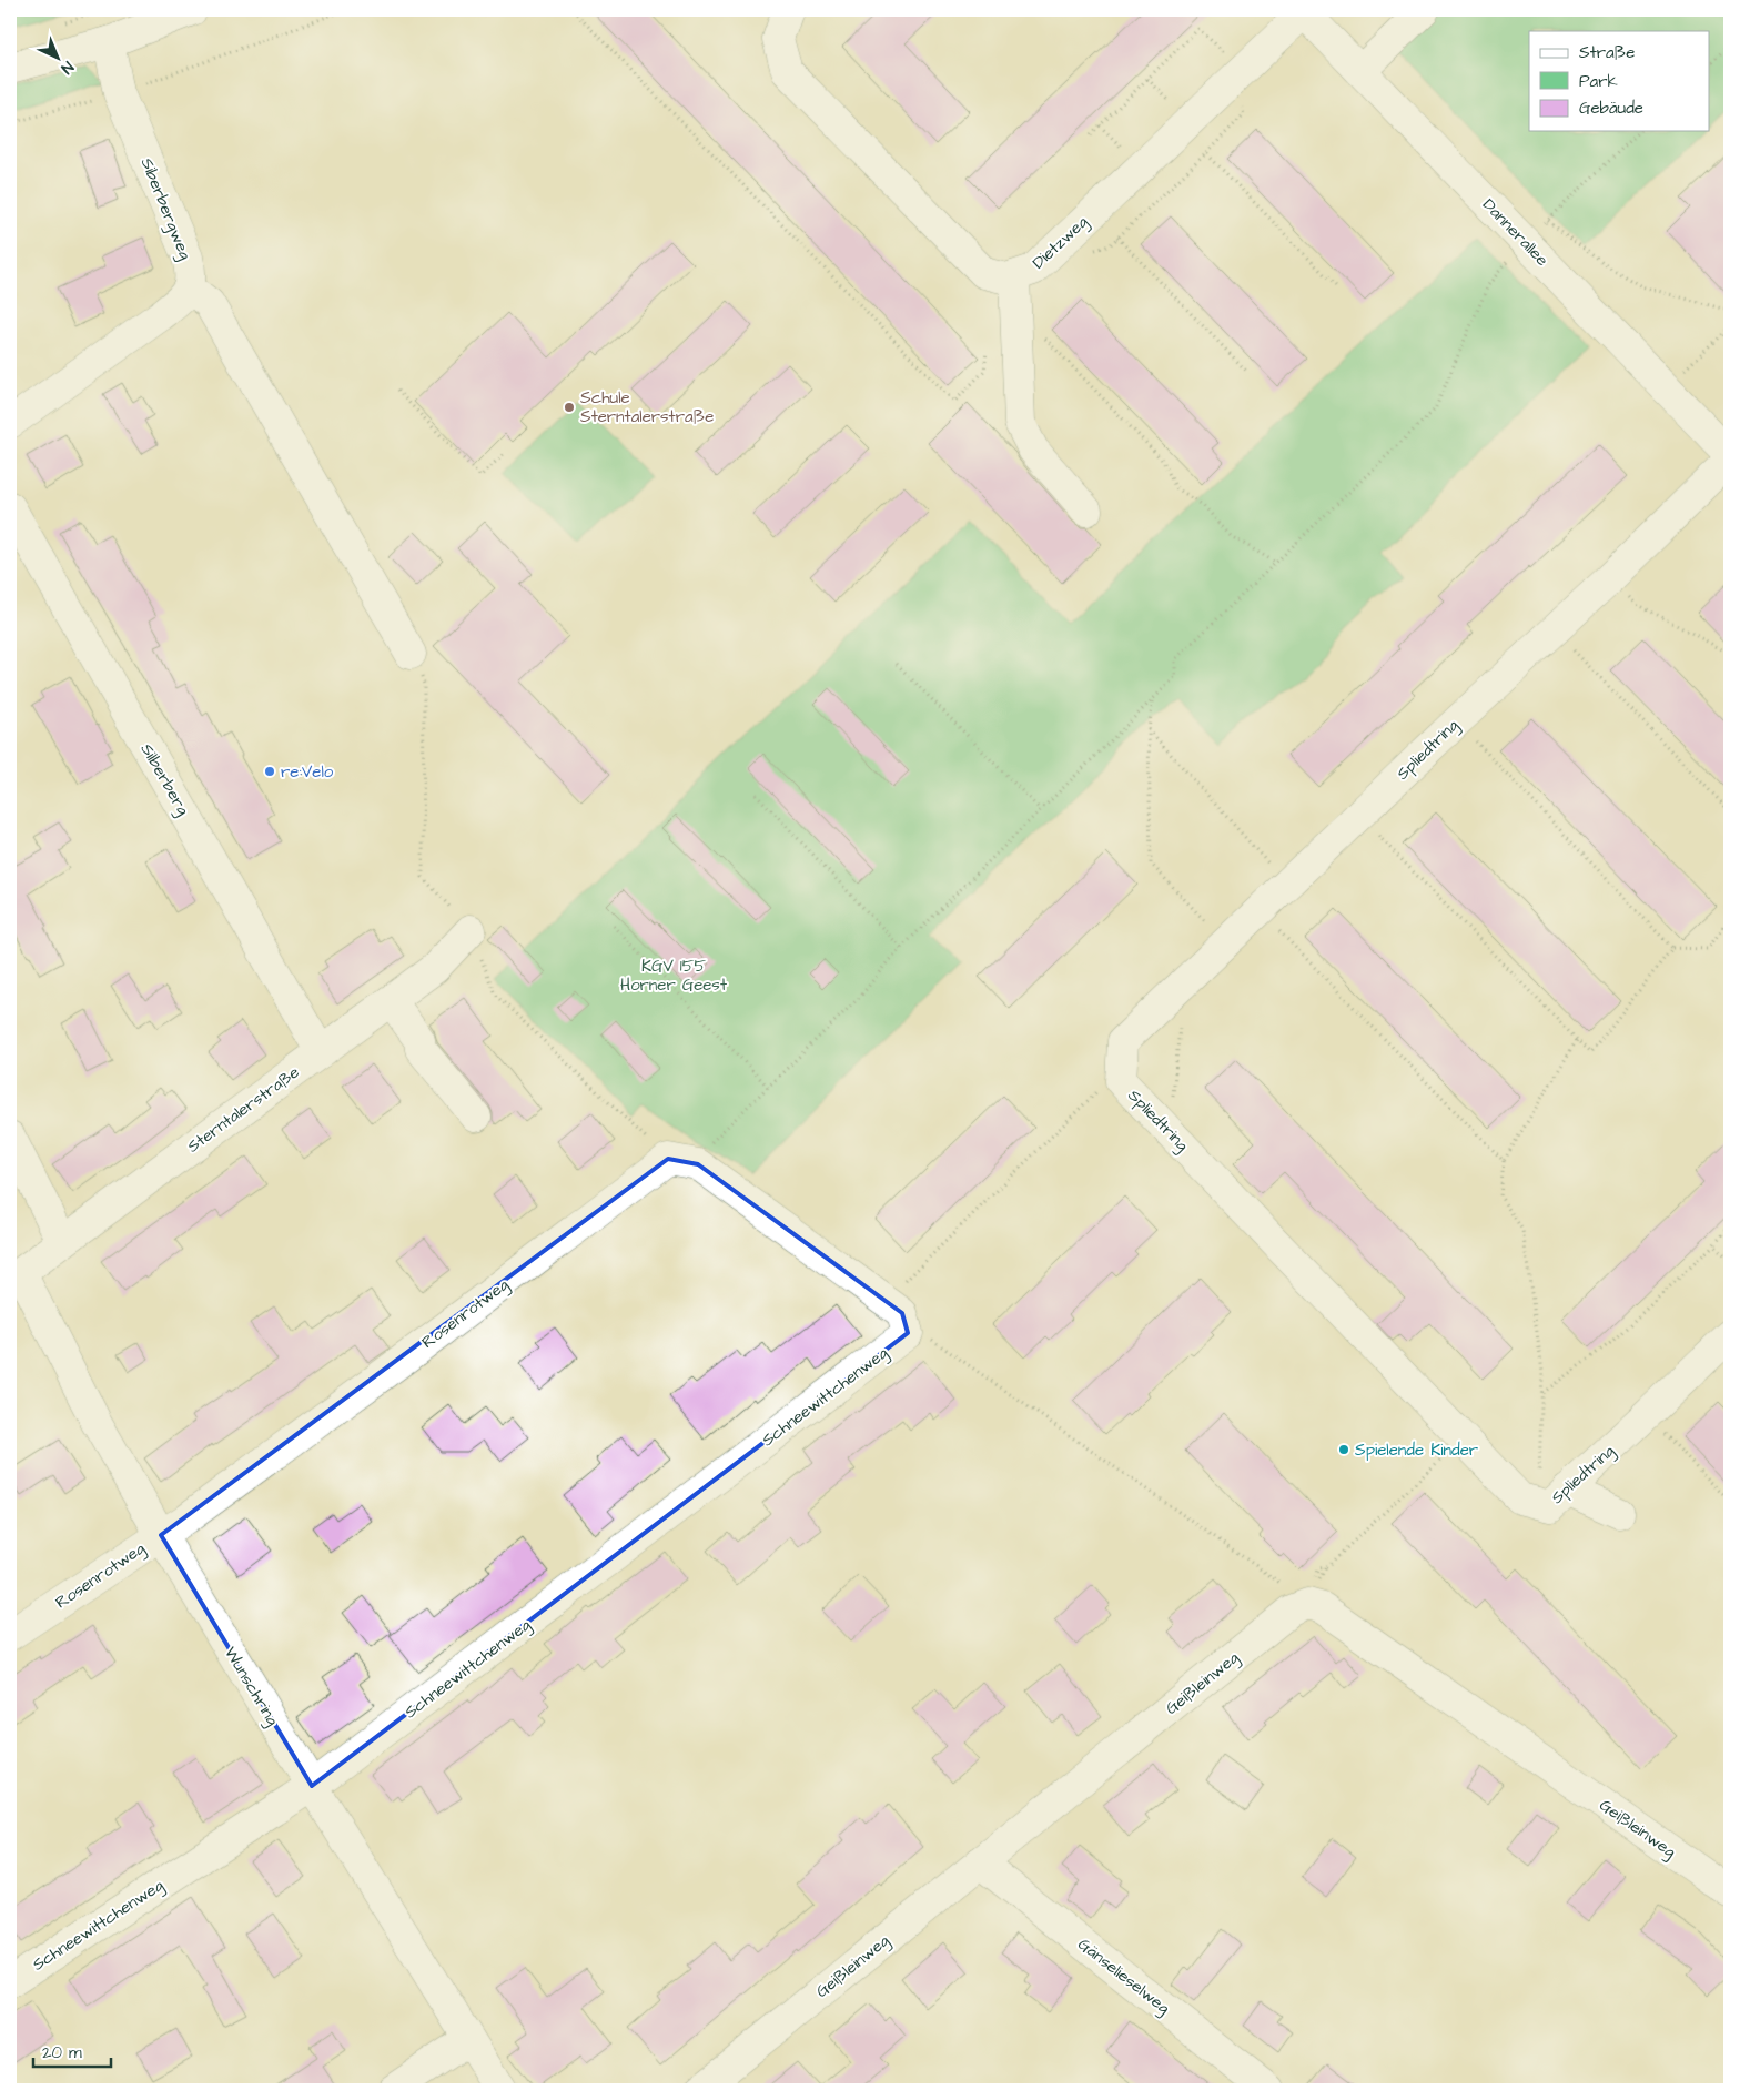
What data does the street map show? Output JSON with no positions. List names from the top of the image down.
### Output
{
  "streets": {
    "street": [
      "Siberbergweg",
      "Dannerallee",
      "Dietzweg",
      "Spliedtring",
      "Silberberg",
      "Sterntalerstraße",
      "Rosenrotweg",
      "Schneewittchenweg",
      "Geißleinweg",
      "Wunschring",
      "Gänselieselweg"
    ]
  },
  "crossings": [
    ["Dannerallee", "Dietzweg"],
    ["Silberberg", "Sterntalerstraße"],
    ["Sterntalerstraße", "Wunschring"],
    ["Rosenrotweg", "Wunschring"],
    ["Schneewittchenweg", "Wunschring"],
    ["Geißleinweg", "Gänselieselweg"]
  ],
  "parks": ["KGV 155 Horner Geest"],
  "places": ["Schule Sterntalerstraße", "re:Velo", "Spielende Kinder"],
  "legend": ["Straße", "Park", "Gebäude"],
  "scale_bar": "20 m",
  "north": "bottom right"
}
